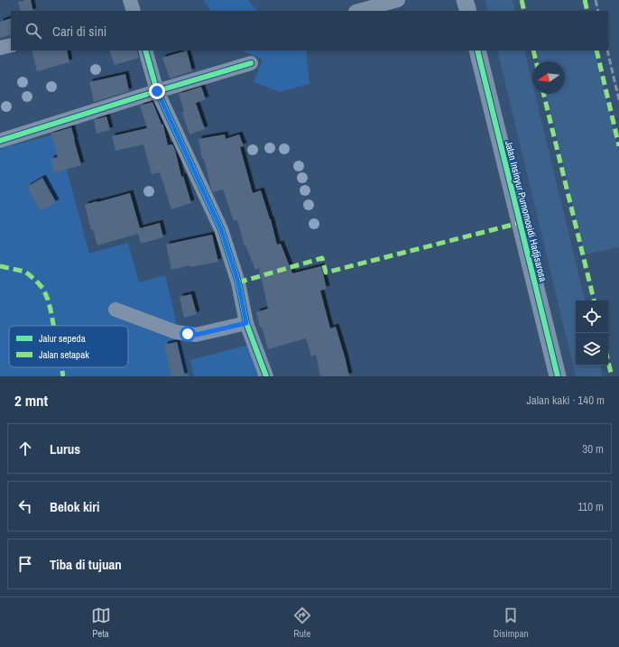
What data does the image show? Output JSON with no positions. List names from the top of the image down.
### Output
{
  "streets": {
    "street": ["Jalan Insinyur Purnomosidi Hadjisarosa"]
  },
  "legend": ["Jalur sepeda", "Jalan setapak"],
  "north": "left",
  "page": {
    "search": "Cari di sini",
    "heading": ["2 mnt", "Jalan kaki · 140 m"],
    "list": [
      ["Lurus", "30 m"],
      ["Belok kiri", "110 m"],
      "Tiba di tujuan"
    ],
    "nav": ["Peta", "Rute", "Disimpan"]
  }
}
